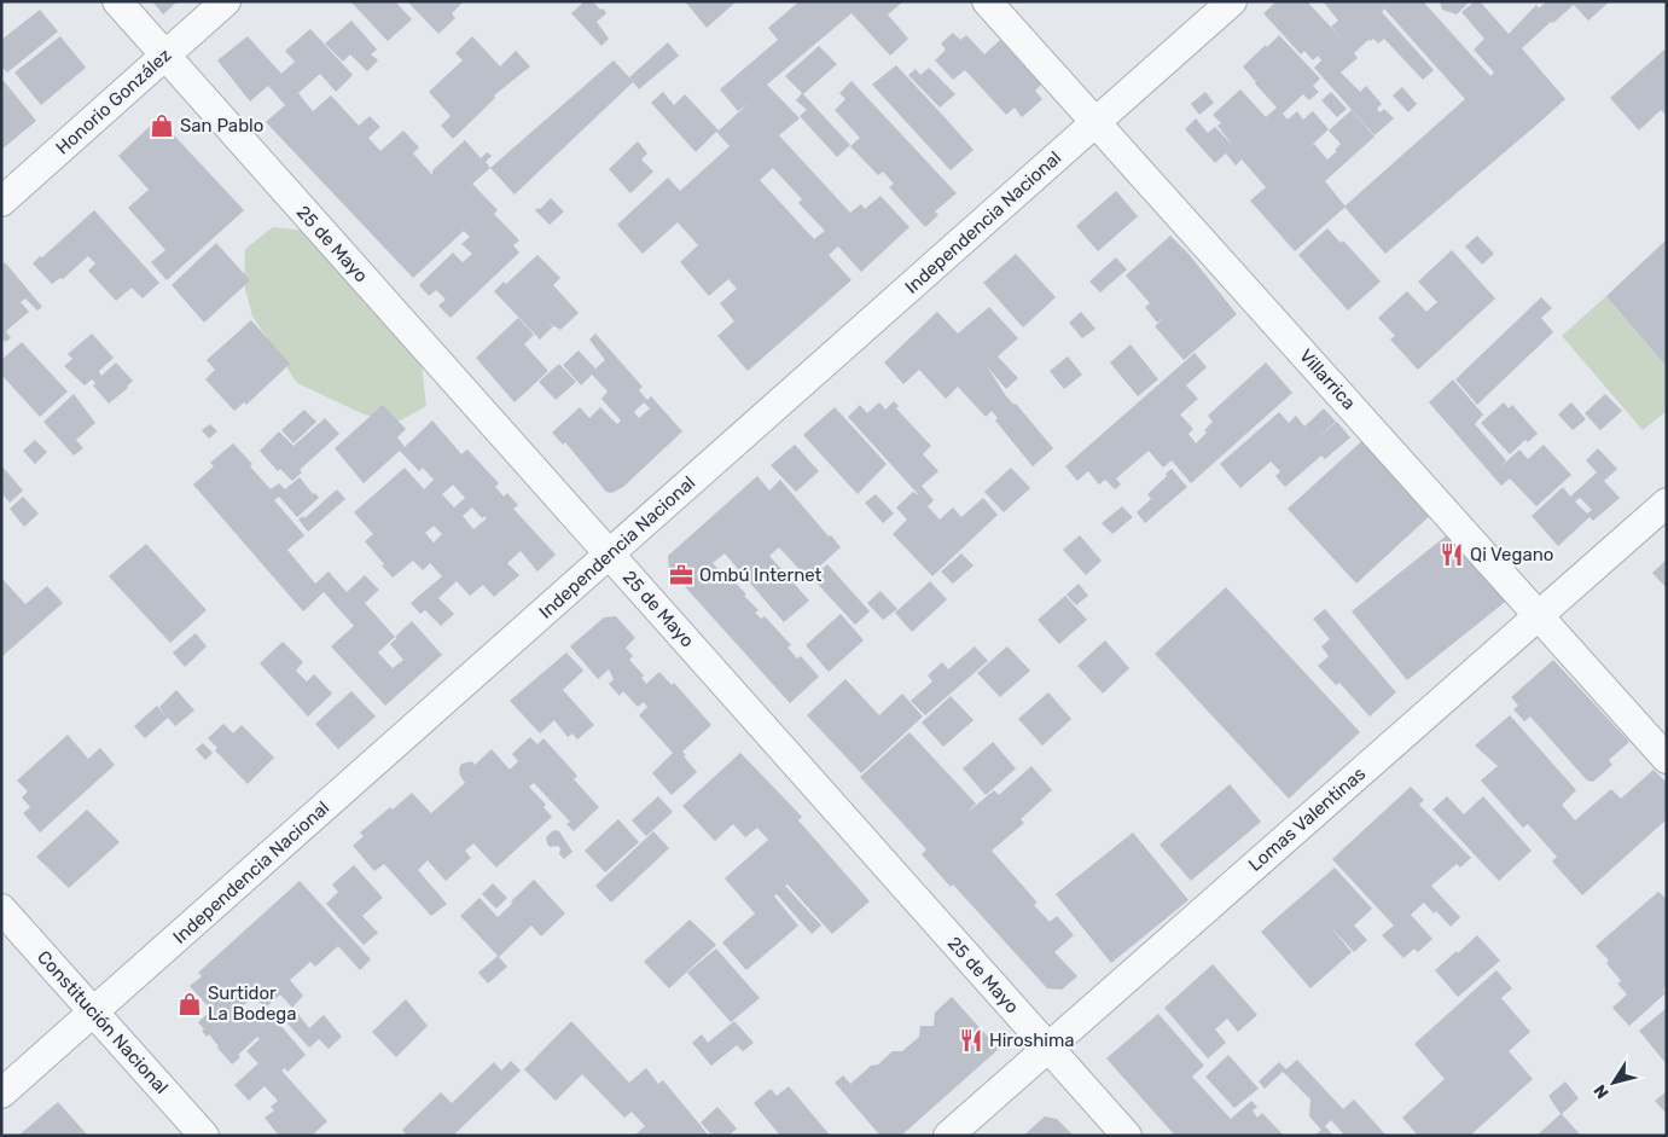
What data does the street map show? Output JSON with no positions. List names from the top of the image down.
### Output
{
  "streets": {
    "street": [
      "Honorio González",
      "Independencia Nacional",
      "25 de Mayo",
      "Villarrica",
      "Lomas Valentinas",
      "Constitución Nacional"
    ]
  },
  "crossings": [
    ["Honorio González", "25 de Mayo"],
    ["Independencia Nacional", "25 de Mayo"],
    ["Independencia Nacional", "Villarrica"],
    ["Independencia Nacional", "Constitución Nacional"],
    ["25 de Mayo", "Lomas Valentinas"],
    ["Villarrica", "Lomas Valentinas"]
  ],
  "places": {
    "shop": ["San Pablo", "Surtidor La Bodega"],
    "restaurant": ["Qi Vegano", "Hiroshima"],
    "office": ["Ombú Internet"]
  },
  "north": "bottom left"
}
